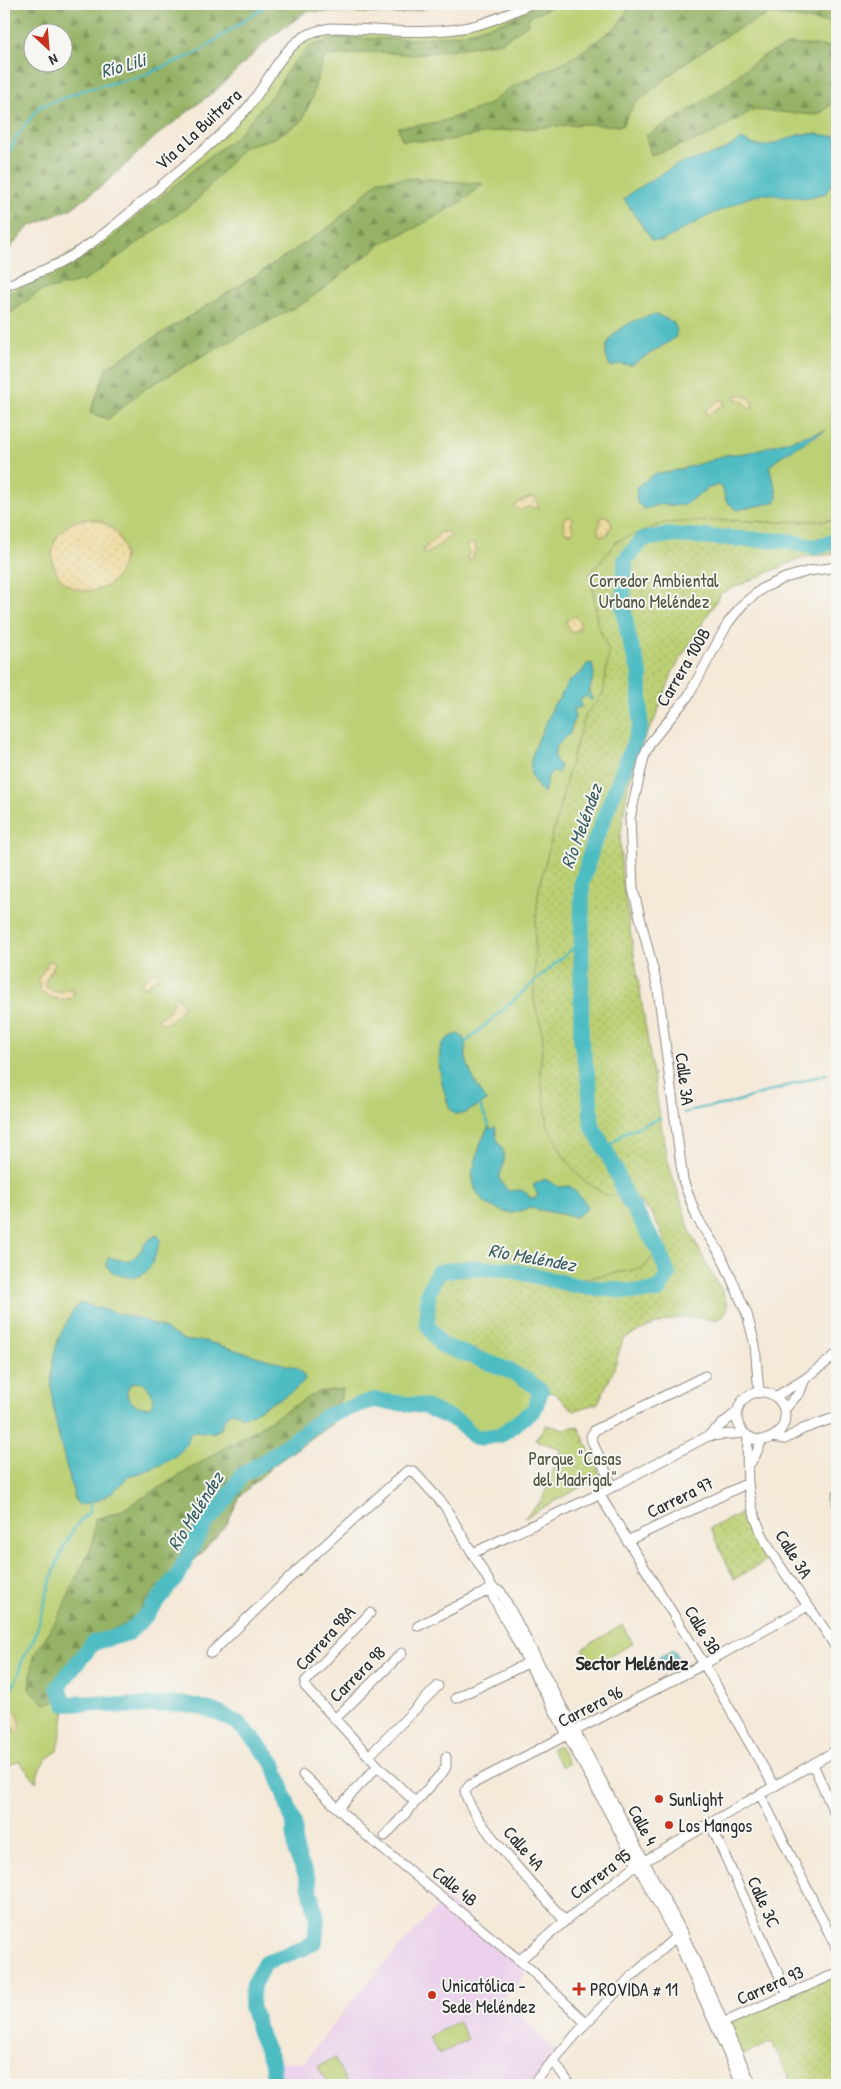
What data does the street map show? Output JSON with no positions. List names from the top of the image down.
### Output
{
  "streets": {
    "street": [
      "Vía a La Buitrera",
      "Carrera 100B",
      "Calle 3A",
      "Carrera 97",
      "Calle 3B",
      "Carrera 98A",
      "Carrera 98",
      "Carrera 96",
      "Calle 4",
      "Calle 4A",
      "Carrera 95",
      "Calle 4B",
      "Calle 3C",
      "Carrera 93"
    ]
  },
  "crossings": [
    ["Carrera 100B", "Calle 3A"],
    ["Calle 3A", "Carrera 97"],
    ["Calle 3A", "Carrera 96"],
    ["Carrera 97", "Calle 3B"],
    ["Calle 3B", "Carrera 96"],
    ["Calle 3B", "Carrera 95"],
    ["Carrera 98A", "Carrera 98"],
    ["Carrera 96", "Calle 4"],
    ["Carrera 96", "Calle 4A"],
    ["Calle 4", "Carrera 95"],
    ["Calle 4", "Carrera 93"],
    ["Calle 4A", "Carrera 95"],
    ["Carrera 95", "Calle 4B"],
    ["Carrera 95", "Calle 3C"],
    ["Calle 3C", "Carrera 93"]
  ],
  "districts": ["Sector Meléndez"],
  "water": ["Río Lili", "Río Meléndez"],
  "parks": ["Corredor Ambiental Urbano Meléndez", "Parque \"Casas del Madrigal\""],
  "places": {
    "other": ["Sunlight", "Los Mangos", "Unicatólica - Sede Meléndez"],
    "health": ["PROVIDA # 11"]
  },
  "north": "bottom right"
}
